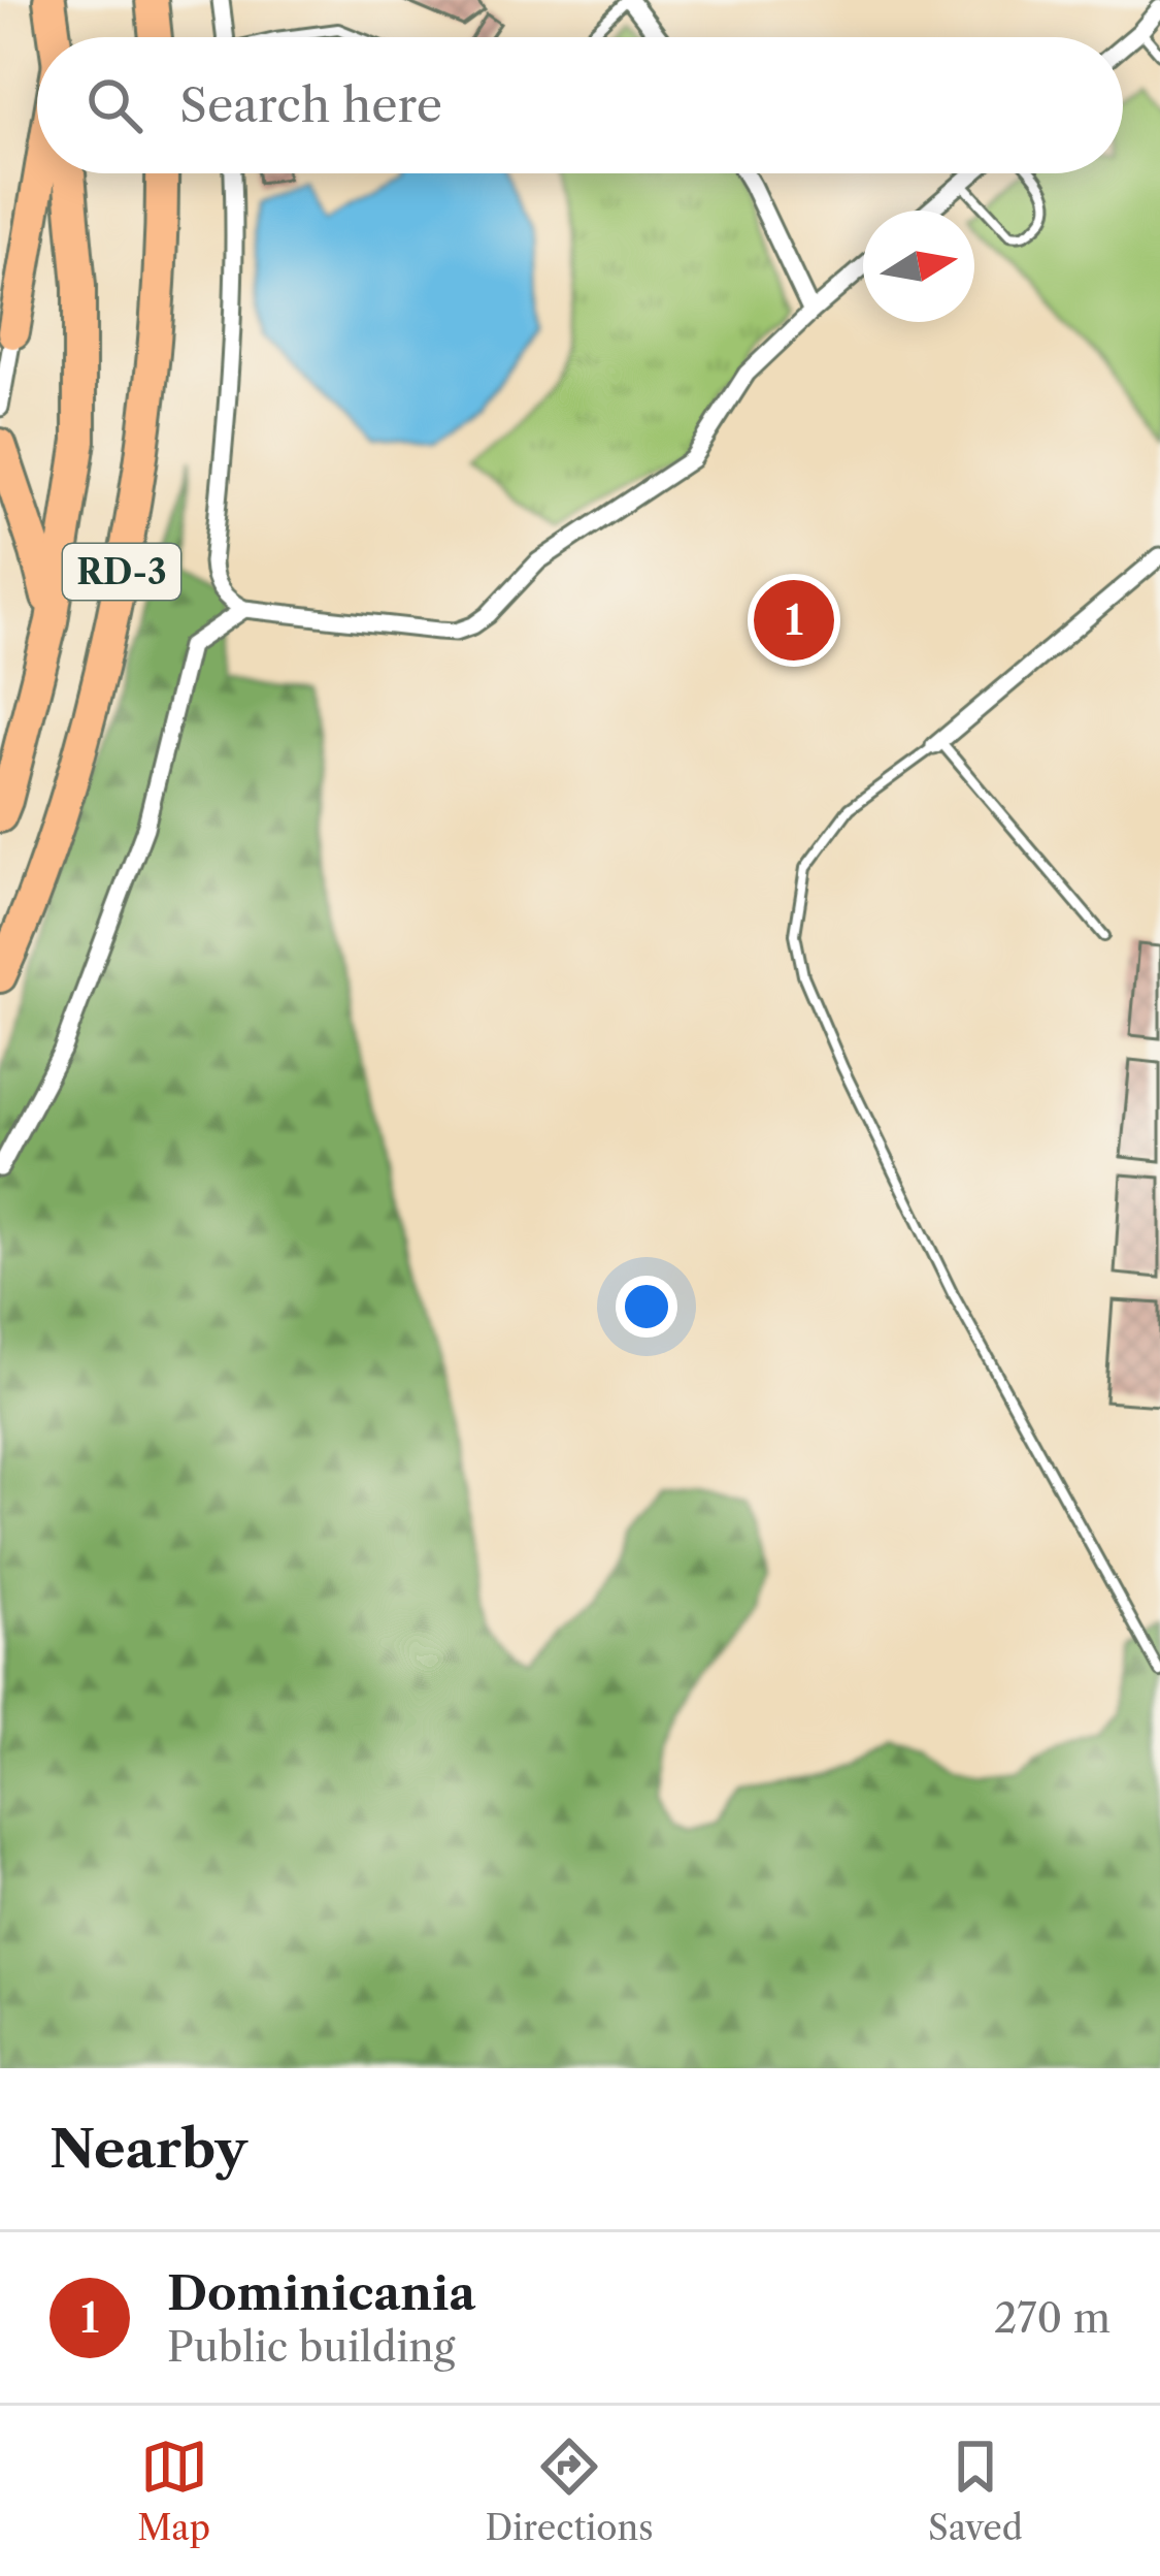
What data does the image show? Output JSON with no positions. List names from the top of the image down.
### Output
{
  "streets": {
    "highway": ["RD-3"]
  },
  "north": "right",
  "page": {
    "search": "Search here",
    "pins": "1",
    "heading": "Nearby",
    "list": [
      {
        "mark": "1",
        "name": "Dominicania",
        "note": "Public building",
        "value": "270 m"
      }
    ],
    "nav": ["Map", "Directions", "Saved"]
  }
}
